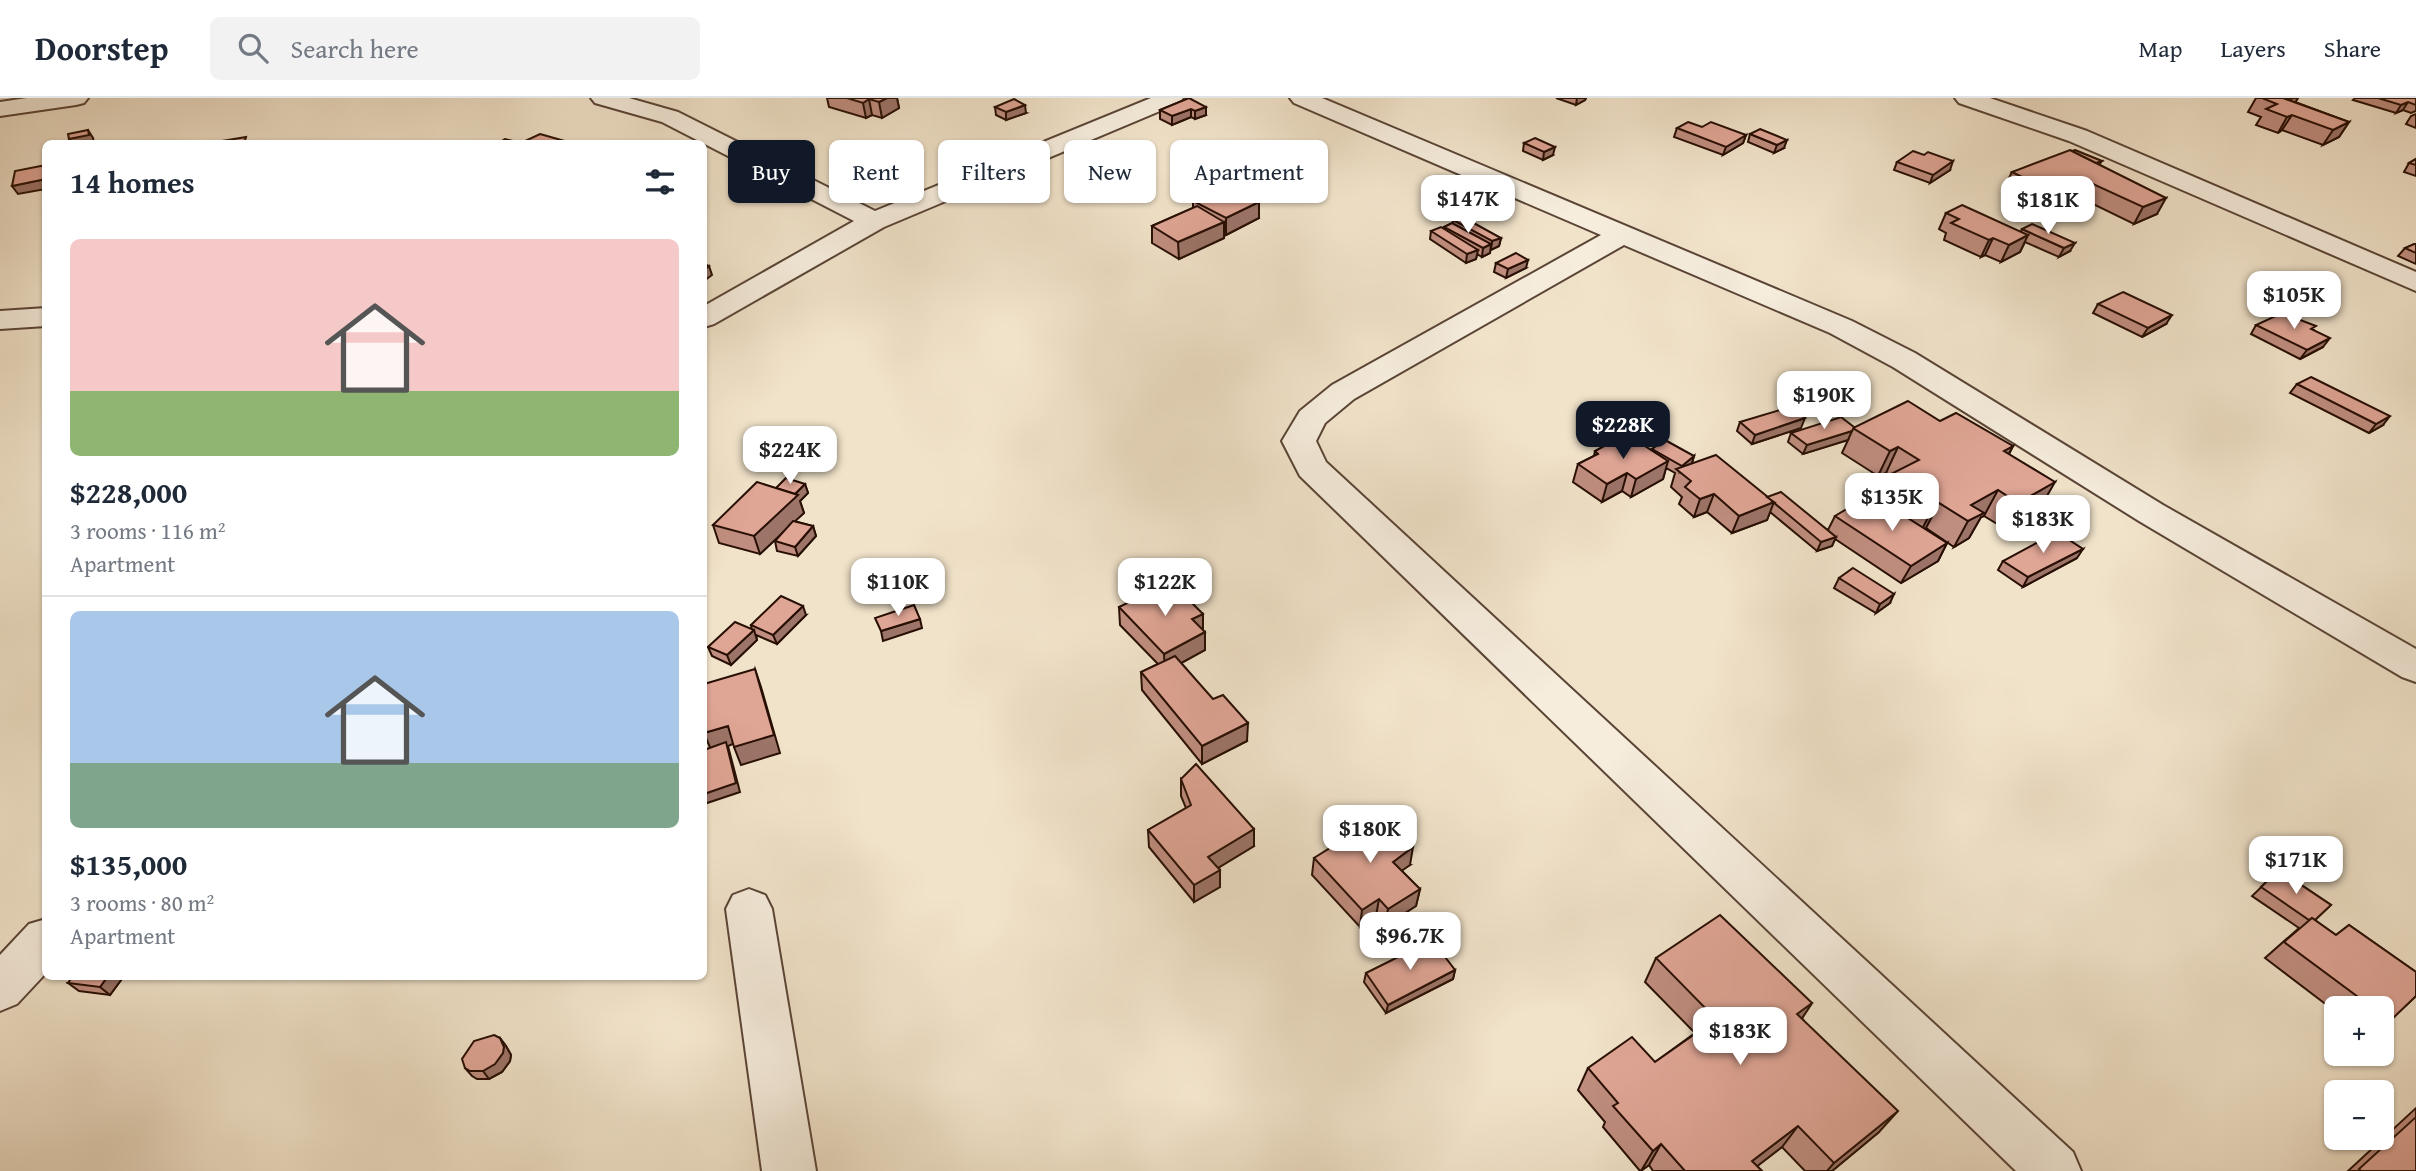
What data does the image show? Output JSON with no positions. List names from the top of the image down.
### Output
{
  "page": {
    "header": "Doorstep",
    "search": "Search here",
    "nav": ["Map", "Layers", "Share"],
    "chip": [
      "Buy",
      "Rent",
      "Filters",
      "New",
      "Apartment"
    ],
    "heading": "14 homes",
    "price": [
      "$147K",
      "$181K",
      "$105K",
      "$190K",
      "$228K",
      "$224K",
      "$135K",
      "$183K",
      "$110K",
      "$122K",
      "$180K",
      "$171K",
      "$96.7K",
      "$183K"
    ],
    "list": [
      {
        "name": "$228,000",
        "note": "3 rooms · 116 m² · Apartment"
      },
      {
        "name": "$135,000",
        "note": "3 rooms · 80 m² · Apartment"
      }
    ],
    "map_buttons": ["+", "−"]
  }
}
